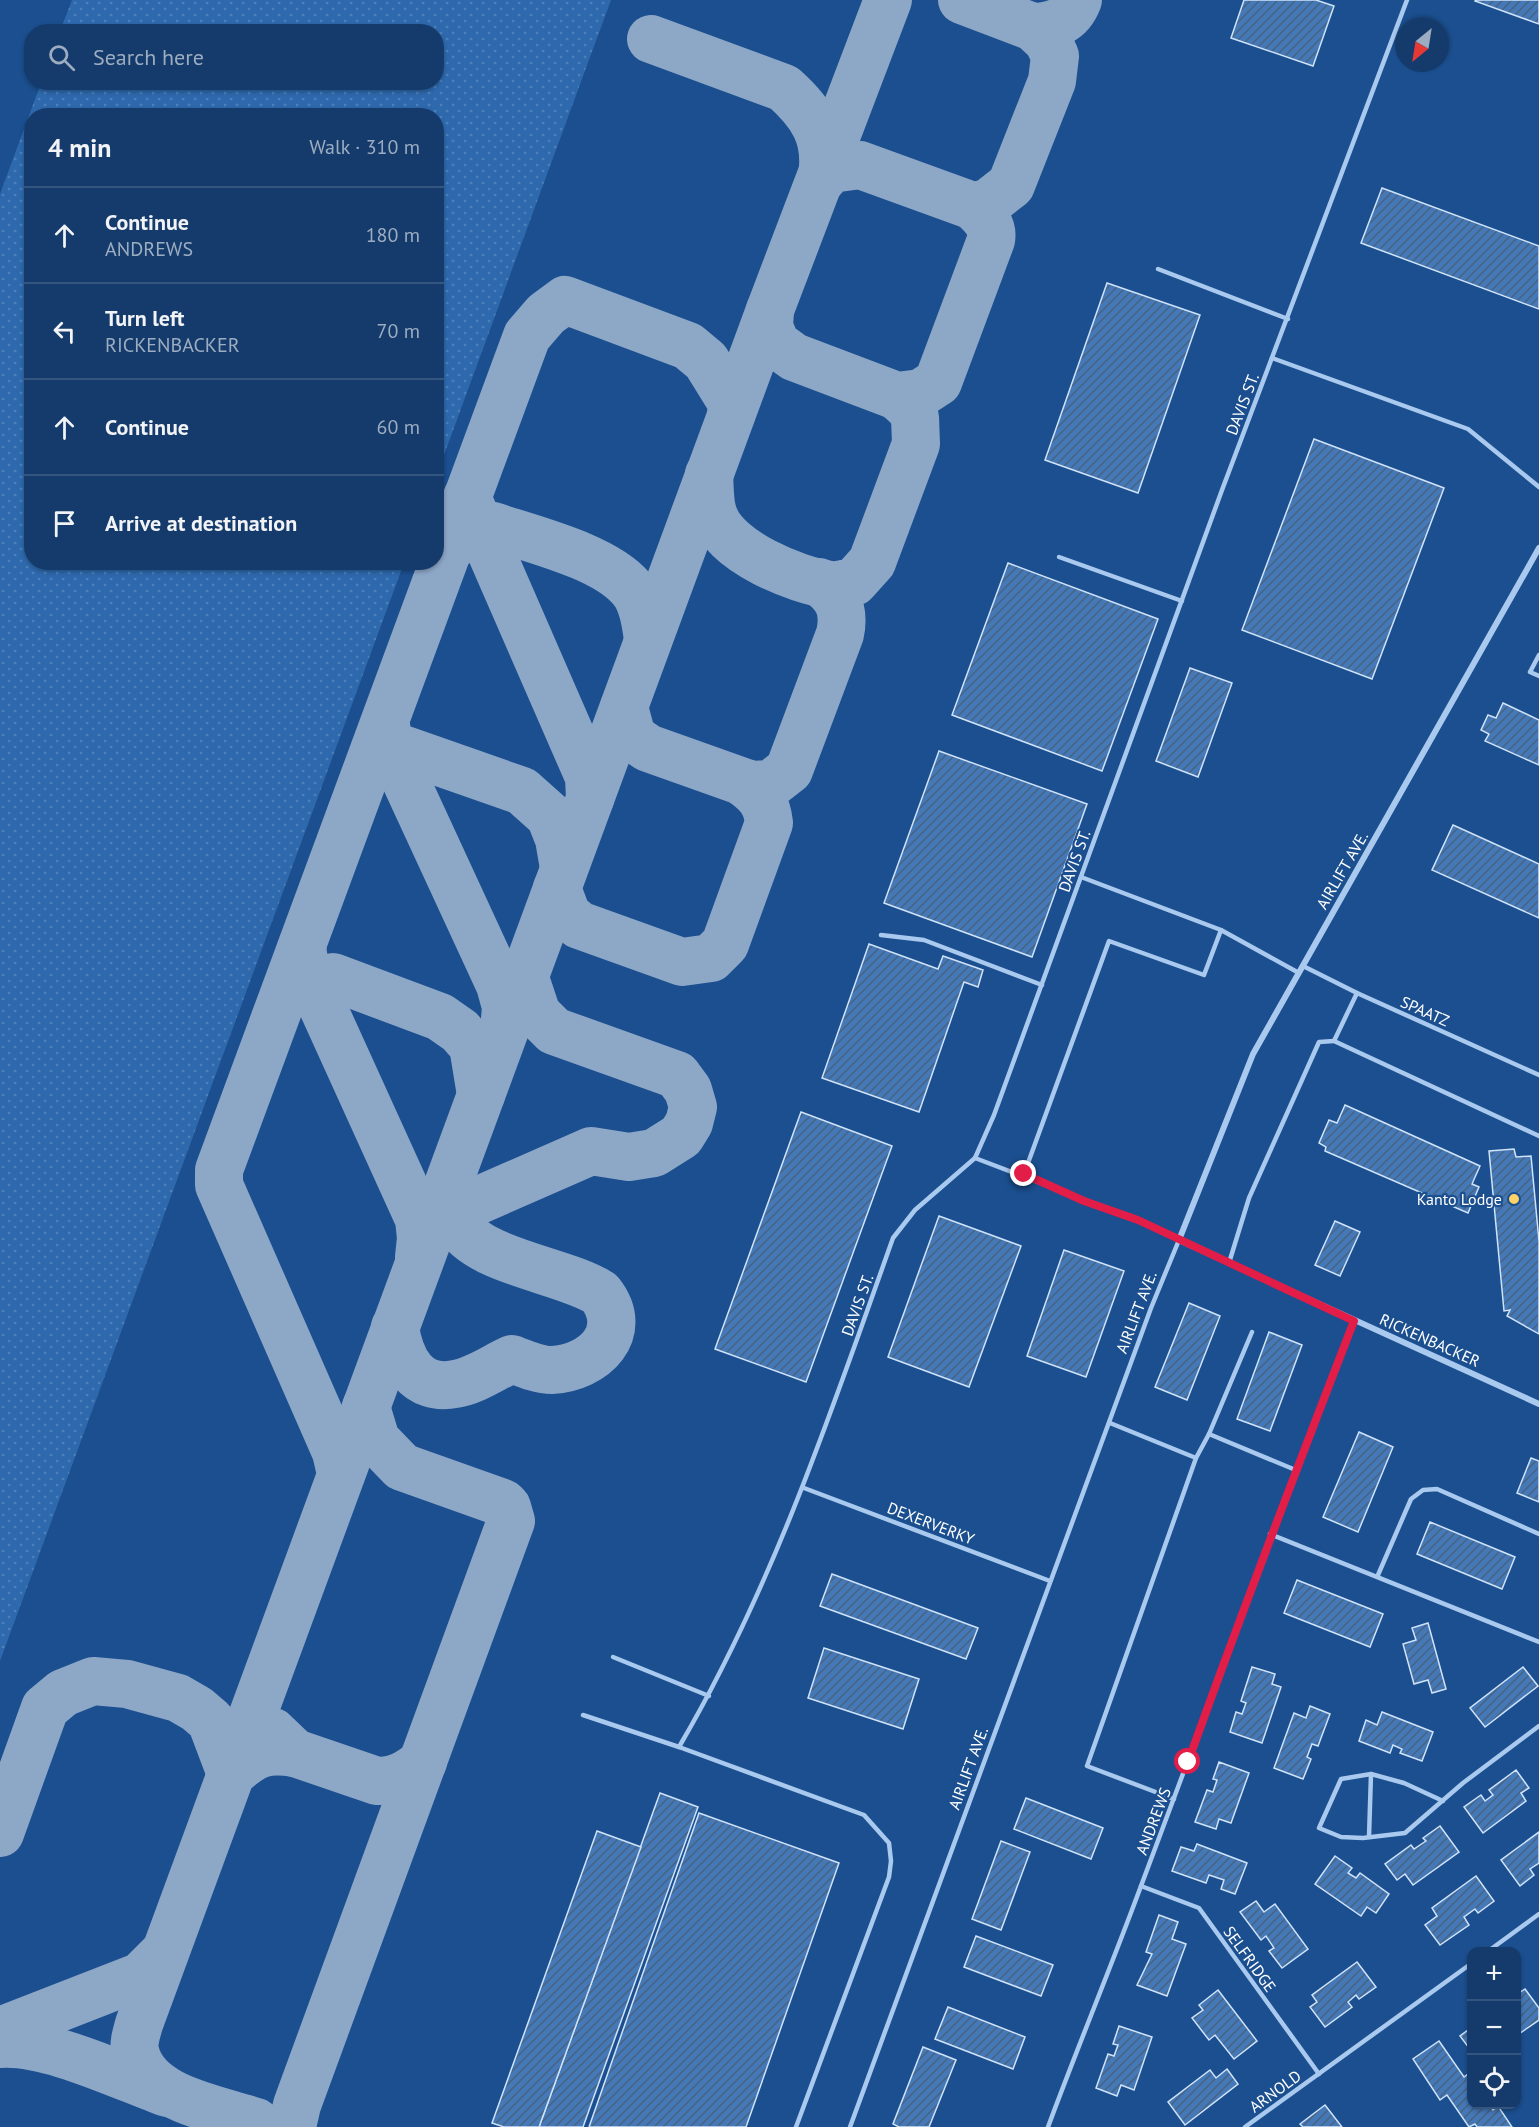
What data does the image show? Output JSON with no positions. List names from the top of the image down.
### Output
{
  "streets": {
    "street": ["AIRLIFT AVE.", "RICKENBACKER"],
    "lane": [
      "DAVIS ST.",
      "SPAATZ",
      "DEXERVERKY",
      "ANDREWS",
      "SELFRIDGE",
      "ARNOLD"
    ]
  },
  "crossings": [
    ["DAVIS ST.", "DEXERVERKY"],
    ["AIRLIFT AVE.", "SPAATZ"],
    ["AIRLIFT AVE.", "RICKENBACKER"],
    ["AIRLIFT AVE.", "DEXERVERKY"],
    ["RICKENBACKER", "ANDREWS"],
    ["ANDREWS", "SELFRIDGE"],
    ["SELFRIDGE", "ARNOLD"]
  ],
  "places": ["Kanto Lodge"],
  "north": "bottom left",
  "page": {
    "search": "Search here",
    "heading": ["4 min", "Walk · 310 m"],
    "list": [
      ["Continue", "ANDREWS", "180 m"],
      ["Turn left", "RICKENBACKER", "70 m"],
      ["Continue", "60 m"],
      "Arrive at destination"
    ],
    "map_buttons": ["+", "−"]
  }
}
